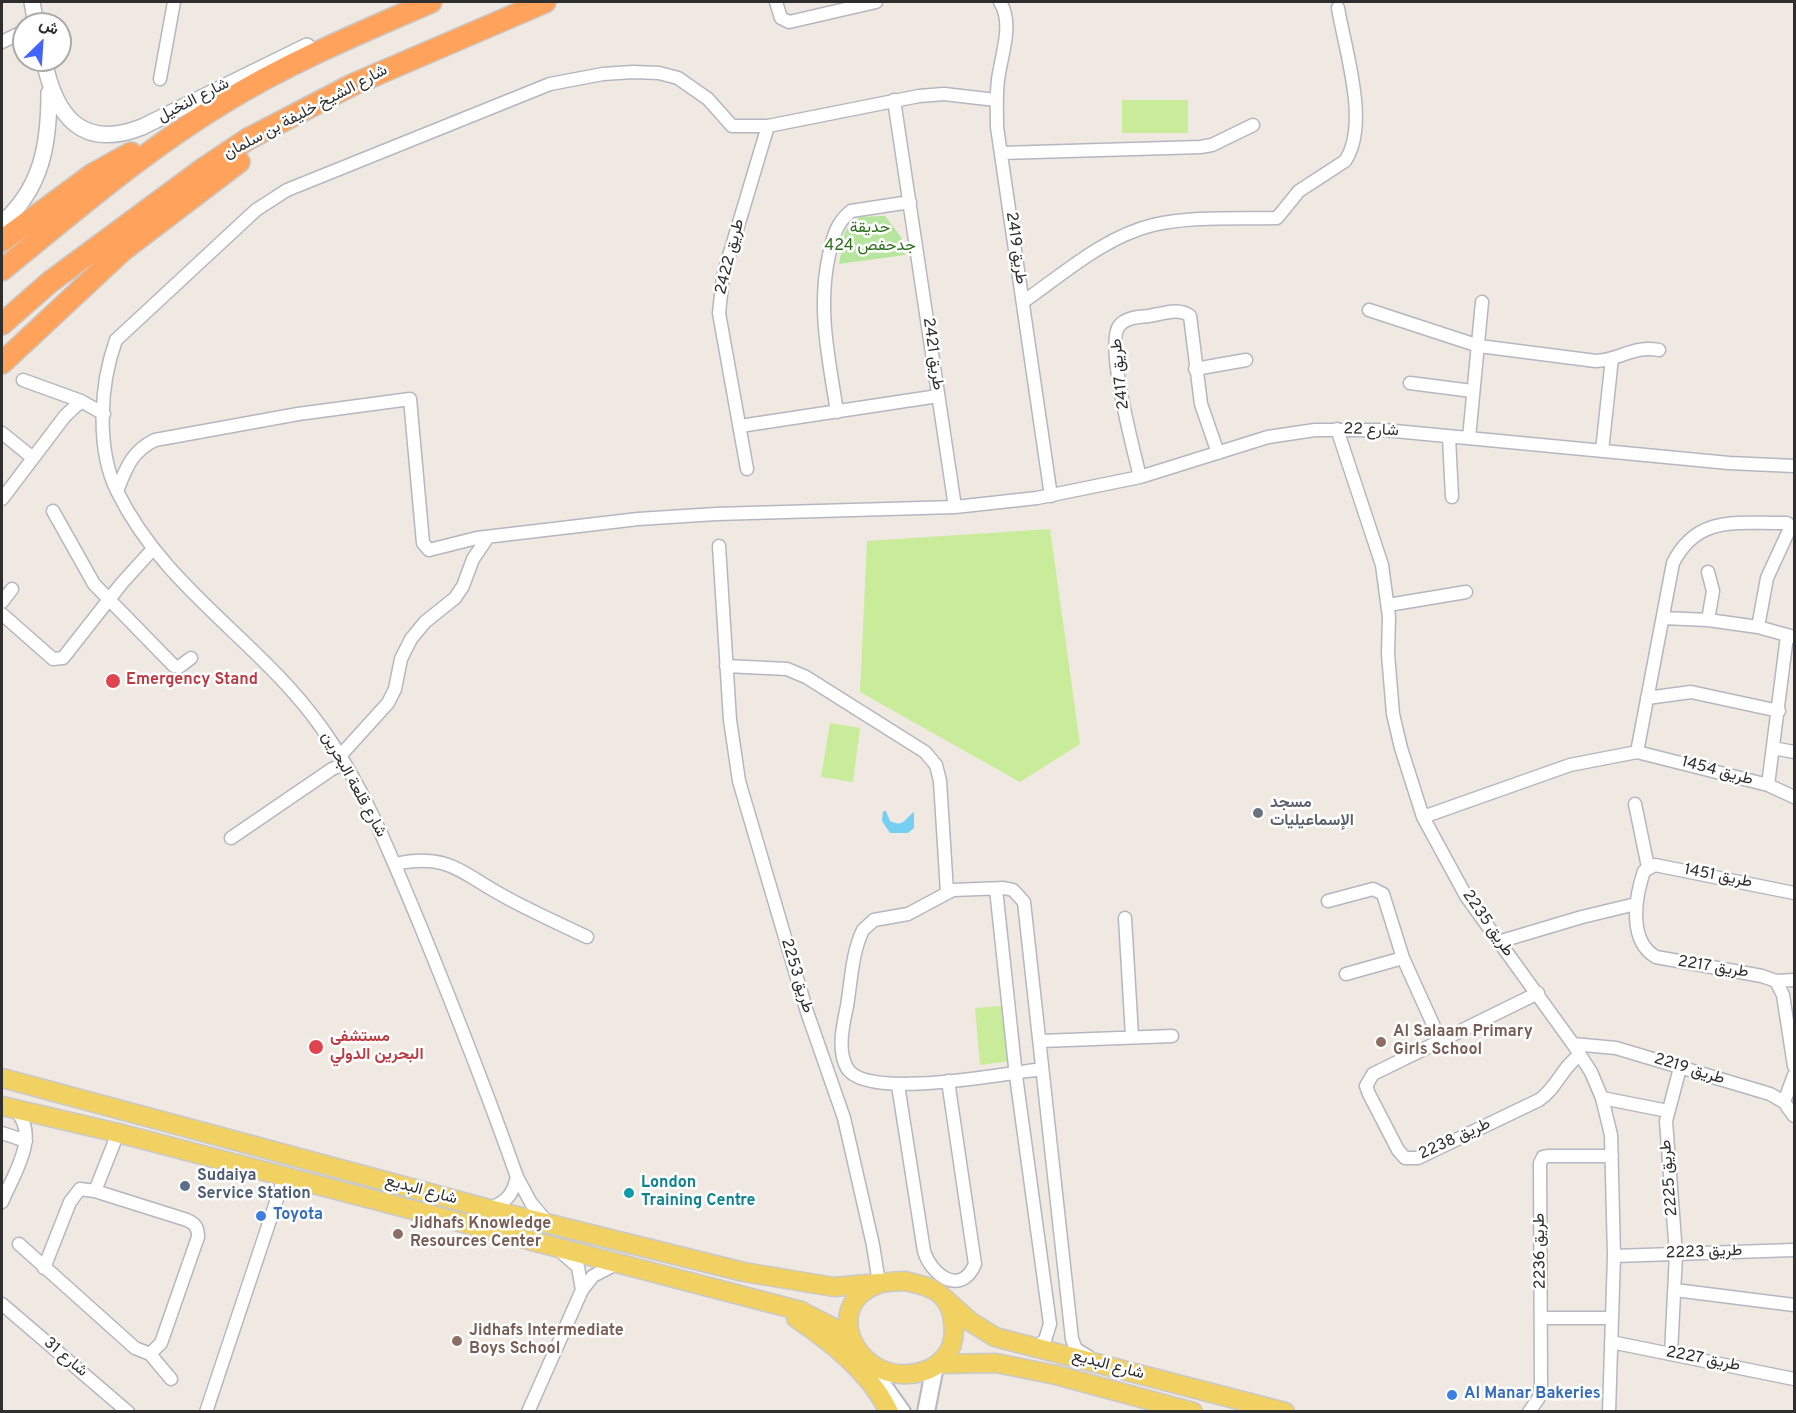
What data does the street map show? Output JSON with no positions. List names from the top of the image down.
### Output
{
  "streets": {
    "highway": ["شارع الشيخ خليفة بن سلمان"],
    "main road": ["شارع البديع"],
    "street": [
      "شارع النخيل",
      "طريق 2419",
      "طريق 2422",
      "طريق 2421",
      "طريق 2417",
      "شارع 22",
      "طريق 1454",
      "شارع قلعة البحرين",
      "طريق 1451",
      "طريق 2235",
      "طريق 2217",
      "طريق 2253",
      "طريق 2219",
      "طريق 2238",
      "طريق 2225",
      "طريق 2236",
      "طريق 2223",
      "شارع 31",
      "طريق 2227"
    ]
  },
  "crossings": [
    ["طريق 2419", "شارع 22"],
    ["طريق 2422", "شارع قلعة البحرين"],
    ["طريق 2421", "شارع 22"],
    ["طريق 2417", "شارع 22"],
    ["شارع 22", "شارع قلعة البحرين"],
    ["شارع 22", "طريق 2235"],
    ["شارع قلعة البحرين", "شارع البديع"],
    ["طريق 1451", "طريق 2217"],
    ["طريق 2235", "طريق 2219"],
    ["طريق 2235", "طريق 2238"],
    ["طريق 2235", "طريق 2236"],
    ["طريق 2235", "طريق 2223"],
    ["طريق 2235", "طريق 2227"],
    ["طريق 2253", "شارع البديع"],
    ["طريق 2219", "طريق 2238"],
    ["طريق 2219", "طريق 2225"],
    ["طريق 2225", "طريق 2223"],
    ["طريق 2225", "طريق 2227"]
  ],
  "parks": ["حديقة جدحفص 424"],
  "places": [
    "Emergency Stand",
    "مسجد الإسماعيليات",
    "Al Salaam Primary Girls School",
    "مستشفى البحرين الدولي",
    "Sudaiya Service Station",
    "London Training Centre",
    "Toyota",
    "Jidhafs Knowledge Resources Center",
    "Jidhafs Intermediate Boys School",
    "Al Manar Bakeries"
  ],
  "north": "top right"
}
